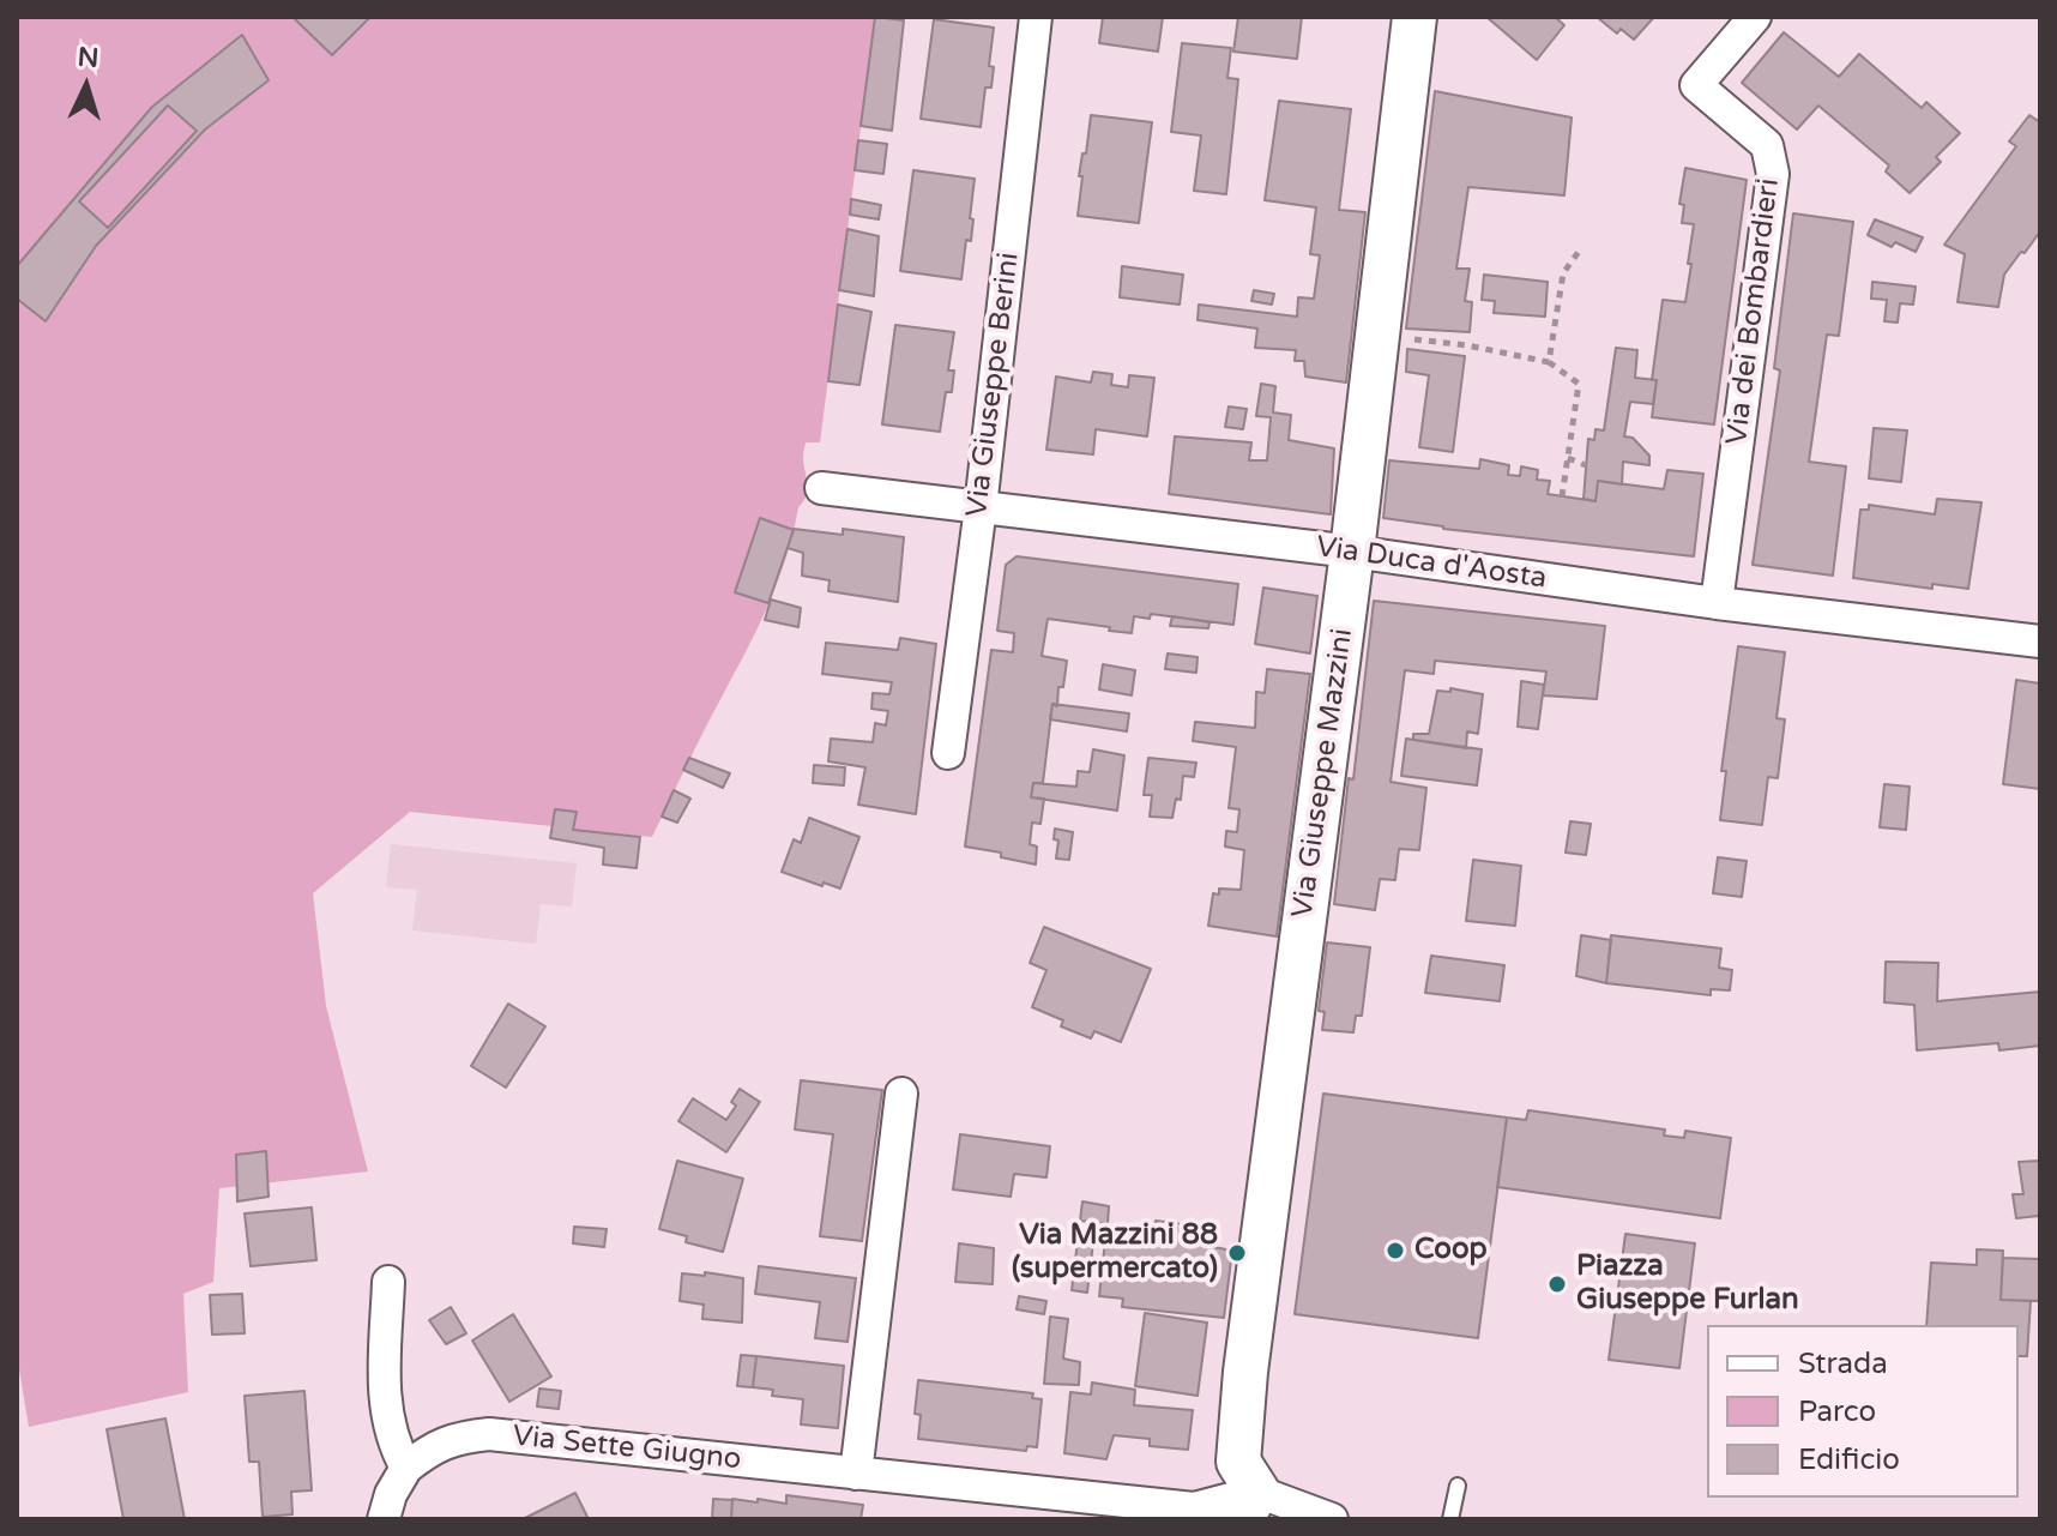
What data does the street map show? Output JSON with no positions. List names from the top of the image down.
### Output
{
  "streets": {
    "street": [
      "Via dei Bombardieri",
      "Via Giuseppe Berini",
      "Via Duca d'Aosta",
      "Via Giuseppe Mazzini",
      "Via Sette Giugno"
    ]
  },
  "crossings": [
    ["Via dei Bombardieri", "Via Duca d'Aosta"],
    ["Via Giuseppe Berini", "Via Duca d'Aosta"],
    ["Via Duca d'Aosta", "Via Giuseppe Mazzini"],
    ["Via Giuseppe Mazzini", "Via Sette Giugno"]
  ],
  "places": ["Coop", "Via Mazzini 88 (supermercato)", "Piazza Giuseppe Furlan"],
  "legend": ["Strada", "Parco", "Edificio"],
  "north": "top"
}
